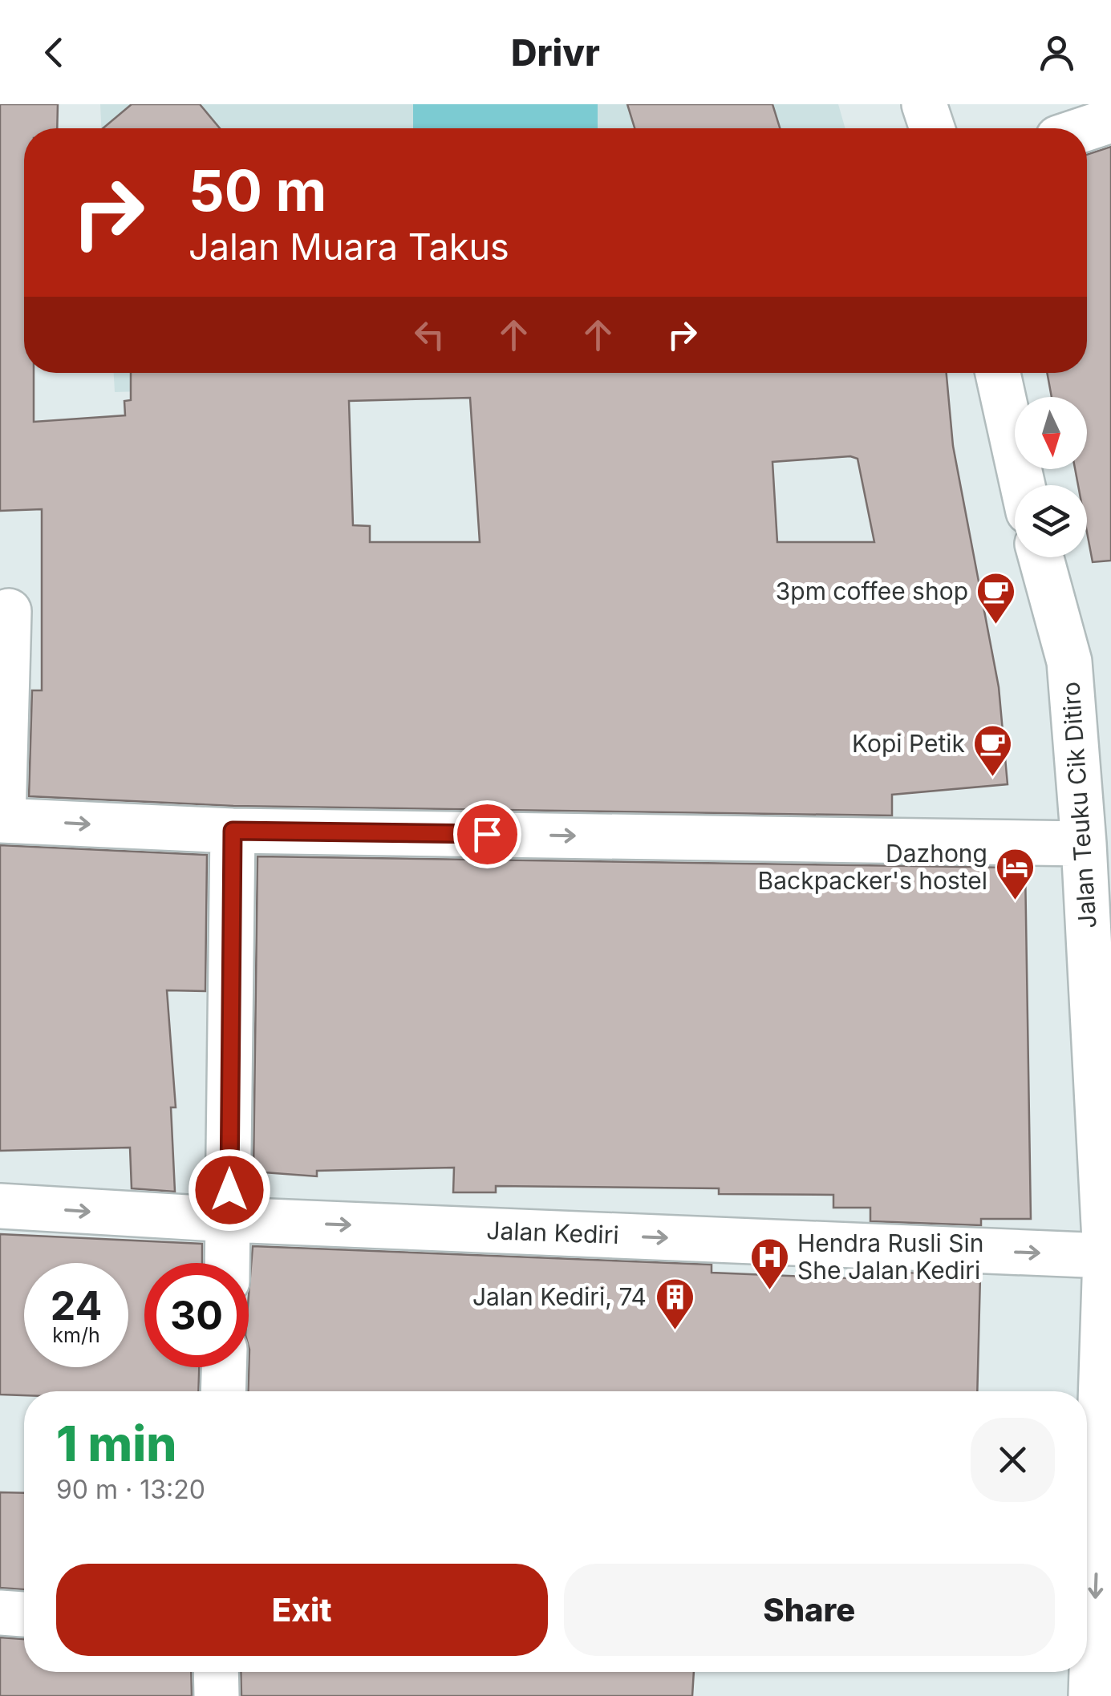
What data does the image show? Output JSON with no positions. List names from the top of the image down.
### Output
{
  "streets": {
    "street": ["Jalan Teuku Cik Ditiro", "Jalan Kediri"]
  },
  "crossings": [
    ["Jalan Teuku Cik Ditiro", "Jalan Kediri"]
  ],
  "one_way": ["Jalan Teuku Cik Ditiro"],
  "places": {
    "cafe": ["3pm coffee shop", "Kopi Petik"],
    "hotel": ["Dazhong Backpacker's hostel"],
    "hospital": ["Hendra Rusli Sin She Jalan Kediri"],
    "building": ["Jalan Kediri, 74"]
  },
  "north": "bottom",
  "page": {
    "header": "Drivr",
    "turn": ["50 m", "Jalan Muara Takus"],
    "speed": "24 km/h",
    "limit": "30",
    "heading": ["1 min", "90 m · 13:20"],
    "buttons": ["Exit", "Share"]
  }
}
